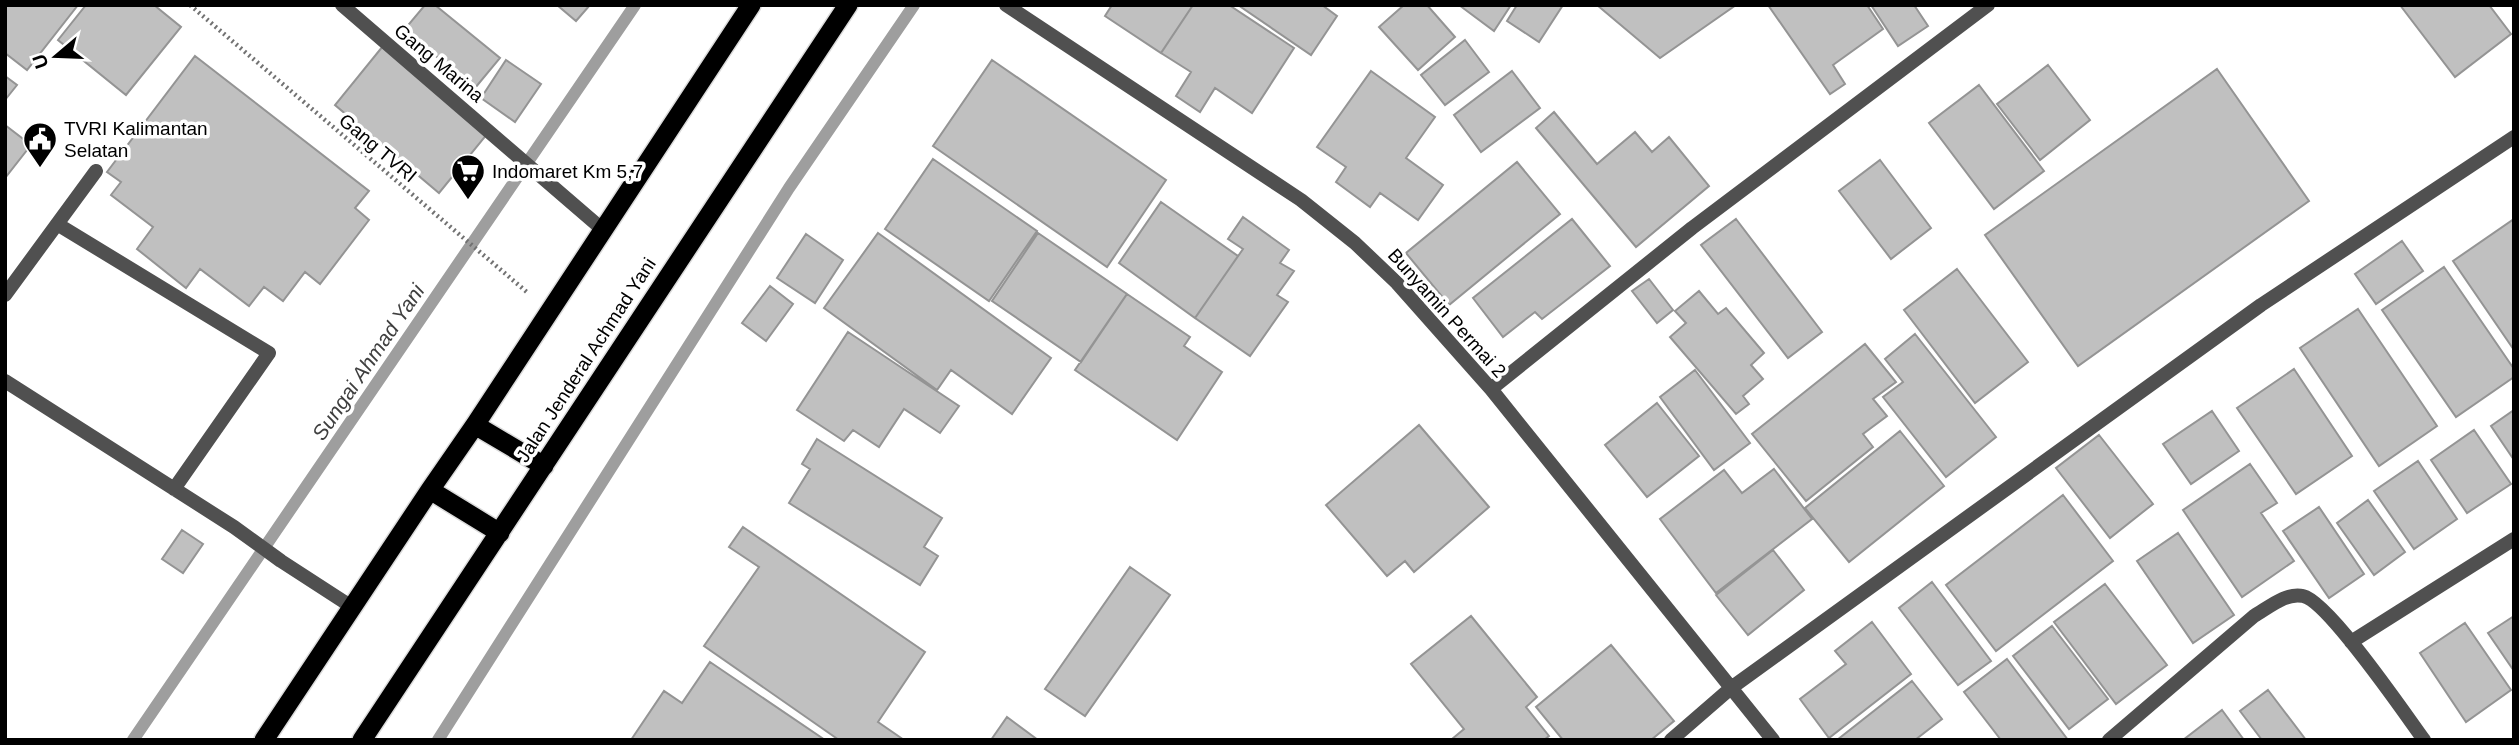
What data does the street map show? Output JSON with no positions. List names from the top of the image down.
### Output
{
  "streets": {
    "highway": ["Jalan Jenderal Achmad Yani"],
    "street": ["Gang Marina", "Bunyamin Permai 2"],
    "path": ["Gang TVRI"]
  },
  "water": ["Sungai Ahmad Yani"],
  "places": {
    "public building": ["TVRI Kalimantan Selatan"],
    "supermarket": ["Indomaret Km 5,7"]
  },
  "north": "left"
}
